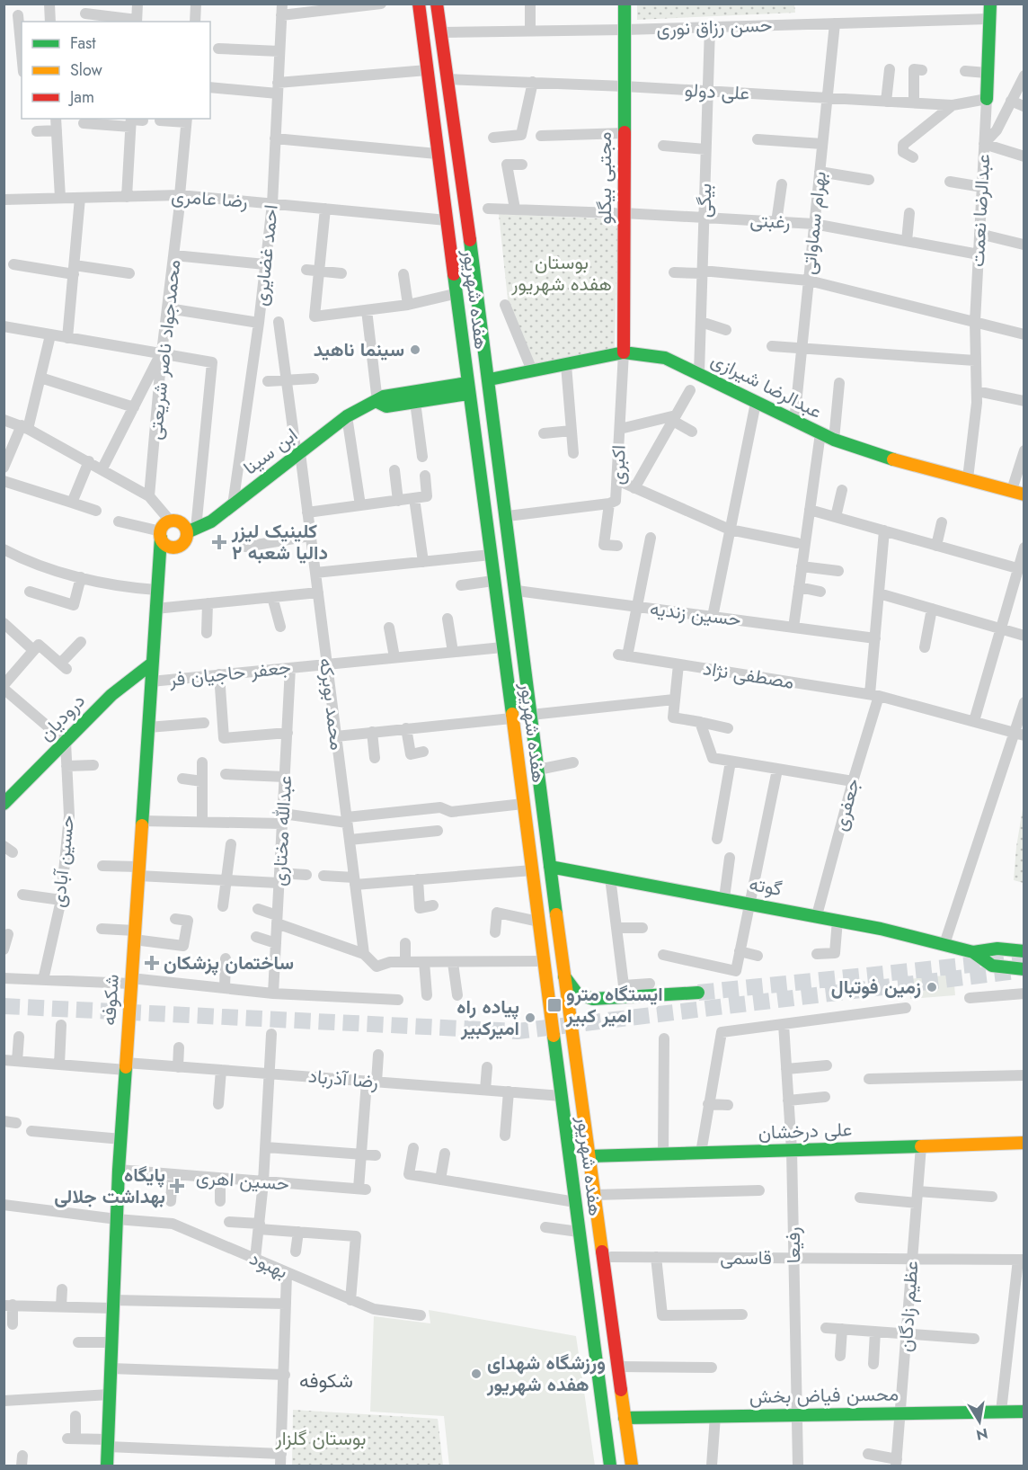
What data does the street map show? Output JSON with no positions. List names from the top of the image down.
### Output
{
  "streets": {
    "main road": [
      "مجتبی بیگلو",
      "هفده شهریور",
      "عبدالرضا شیرازی",
      "ابن سینا",
      "درودیان",
      "گوته",
      "شکوفه",
      "علی درخشان",
      "محسن فیاض بخش"
    ],
    "street": [
      "حسن رزاق نوری",
      "علی دولو",
      "رضا عامری",
      "بیگی",
      "عبدالرضا نعمت",
      "رغبتی",
      "بهرام سماواتی",
      "احمد غضایری",
      "محمدجواد ناصر شریعتی",
      "اکبری",
      "حسین زندیه",
      "جعفر حاجیان فر",
      "مصطفی نژاد",
      "محمد بوبرکه",
      "جعفری",
      "عبدالله مختاری",
      "حسین آبادی",
      "رضا آذرباد",
      "حسین اهری",
      "رفیعا",
      "قاسمی",
      "بهبود",
      "عظیم زادگان"
    ]
  },
  "crossings": [
    ["حسن رزاق نوری", "مجتبی بیگلو"],
    ["حسن رزاق نوری", "بیگی"],
    ["حسن رزاق نوری", "بهرام سماواتی"],
    ["حسن رزاق نوری", "هفده شهریور"],
    ["علی دولو", "مجتبی بیگلو"],
    ["علی دولو", "بیگی"],
    ["علی دولو", "عبدالرضا نعمت"],
    ["علی دولو", "بهرام سماواتی"],
    ["علی دولو", "هفده شهریور"],
    ["مجتبی بیگلو", "رغبتی"],
    ["مجتبی بیگلو", "عبدالرضا شیرازی"],
    ["مجتبی بیگلو", "اکبری"],
    ["رضا عامری", "احمد غضایری"],
    ["رضا عامری", "هفده شهریور"],
    ["رضا عامری", "محمدجواد ناصر شریعتی"],
    ["بیگی", "رغبتی"],
    ["بیگی", "عبدالرضا شیرازی"],
    ["عبدالرضا نعمت", "رغبتی"],
    ["عبدالرضا نعمت", "عبدالرضا شیرازی"],
    ["رغبتی", "بهرام سماواتی"],
    ["بهرام سماواتی", "عبدالرضا شیرازی"],
    ["احمد غضایری", "ابن سینا"],
    ["هفده شهریور", "عبدالرضا شیرازی"],
    ["هفده شهریور", "ابن سینا"],
    ["هفده شهریور", "اکبری"],
    ["هفده شهریور", "حسین زندیه"],
    ["هفده شهریور", "جعفر حاجیان فر"],
    ["هفده شهریور", "گوته"],
    ["هفده شهریور", "رضا آذرباد"],
    ["هفده شهریور", "علی درخشان"],
    ["هفده شهریور", "محسن فیاض بخش"],
    ["عبدالرضا شیرازی", "اکبری"],
    ["ابن سینا", "محمد بوبرکه"],
    ["ابن سینا", "شکوفه"],
    ["حسین زندیه", "مصطفی نژاد"],
    ["حسین زندیه", "جعفری"],
    ["جعفر حاجیان فر", "محمد بوبرکه"],
    ["جعفر حاجیان فر", "عبدالله مختاری"],
    ["جعفر حاجیان فر", "شکوفه"],
    ["مصطفی نژاد", "جعفری"],
    ["درودیان", "حسین آبادی"],
    ["درودیان", "شکوفه"],
    ["جعفری", "گوته"],
    ["شکوفه", "رضا آذرباد"],
    ["شکوفه", "حسین اهری"],
    ["شکوفه", "بهبود"],
    ["علی درخشان", "رفیعا"],
    ["علی درخشان", "عظیم زادگان"],
    ["رفیعا", "قاسمی"],
    ["رفیعا", "محسن فیاض بخش"],
    ["قاسمی", "عظیم زادگان"],
    ["عظیم زادگان", "محسن فیاض بخش"]
  ],
  "districts": ["شکوفه"],
  "parks": ["بوستان هفده شهریور", "بوستان گلزار"],
  "places": {
    "other": [
      "سینما ناهید",
      "زمین فوتبال",
      "پیاده راه امیرکبیر",
      "ورزشگاه شهدای هفده شهریور"
    ],
    "health": ["کلینیک لیزر دالیا شعبه ۲", "ساختمان پزشکان", "پایگاه بهداشت جلالی"],
    "transit": ["ایستگاه مترو امیر کبیر"]
  },
  "legend": ["Fast", "Slow", "Jam"],
  "north": "bottom"
}
